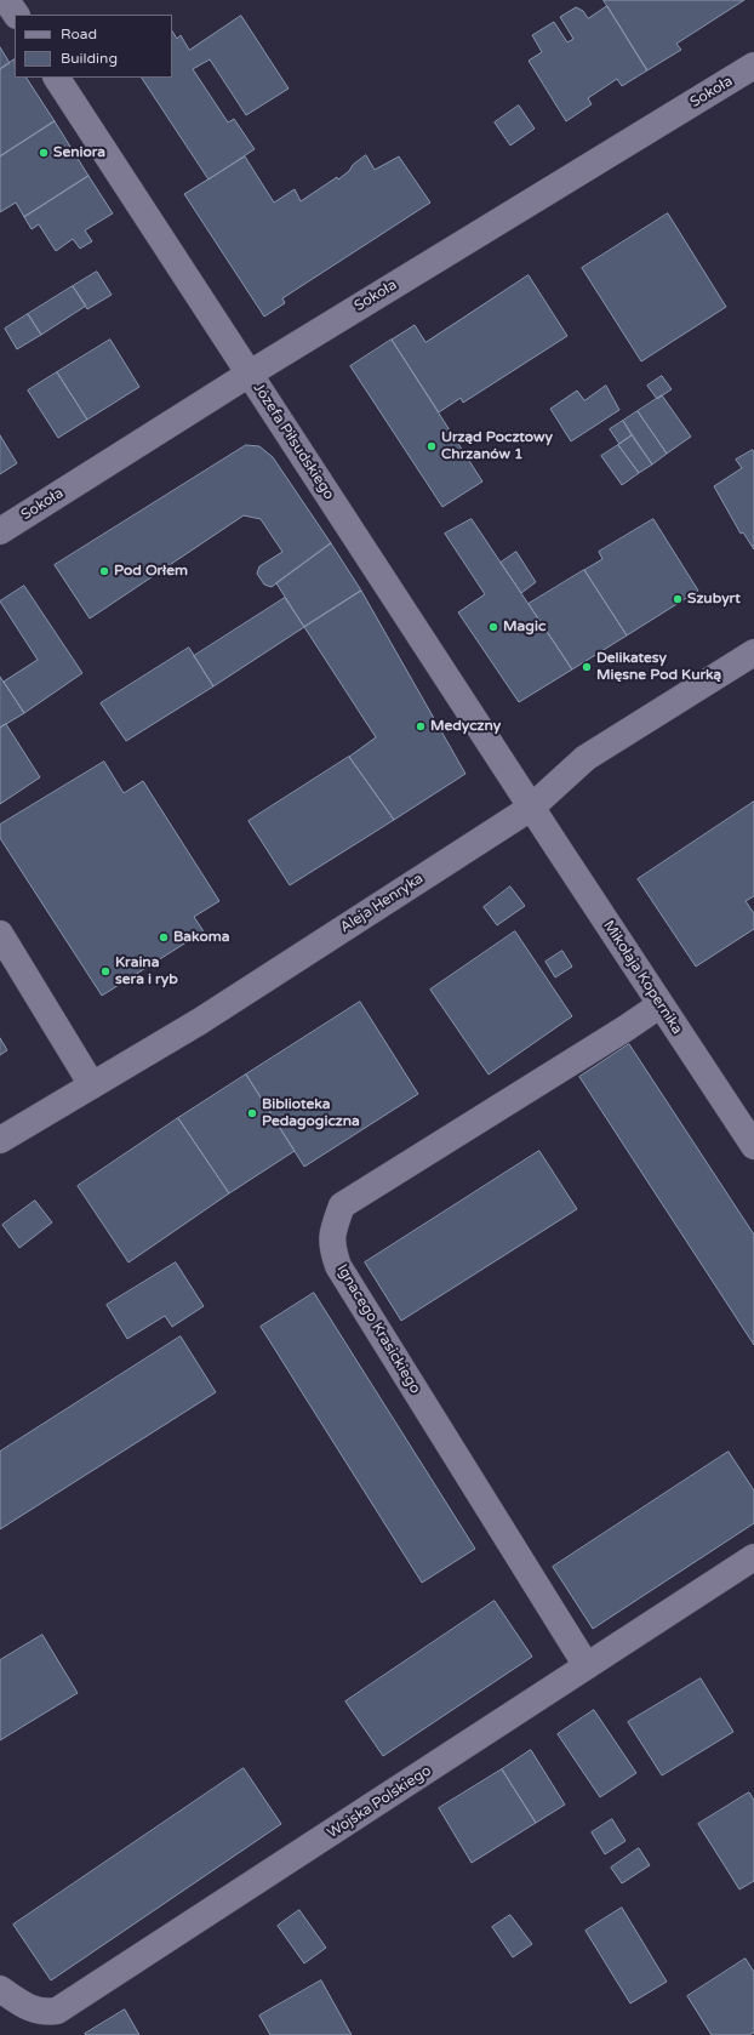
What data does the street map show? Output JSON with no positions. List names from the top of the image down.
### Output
{
  "streets": {
    "street": [
      "Sokoła",
      "Józefa Piłsudskiego",
      "Aleja Henryka",
      "Mikołaja Kopernika",
      "Ignacego Krasickiego",
      "Wojska Polskiego"
    ]
  },
  "crossings": [
    ["Sokoła", "Józefa Piłsudskiego"],
    ["Józefa Piłsudskiego", "Aleja Henryka"],
    ["Józefa Piłsudskiego", "Mikołaja Kopernika"],
    ["Aleja Henryka", "Mikołaja Kopernika"],
    ["Mikołaja Kopernika", "Ignacego Krasickiego"],
    ["Ignacego Krasickiego", "Wojska Polskiego"]
  ],
  "places": [
    "Seniora",
    "Urząd Pocztowy Chrzanów 1",
    "Pod Orłem",
    "Szubyrt",
    "Magic",
    "Delikatesy Mięsne Pod Kurką",
    "Medyczny",
    "Bakoma",
    "Kraina sera i ryb",
    "Biblioteka Pedagogiczna"
  ],
  "legend": ["Road", "Building"]
}
